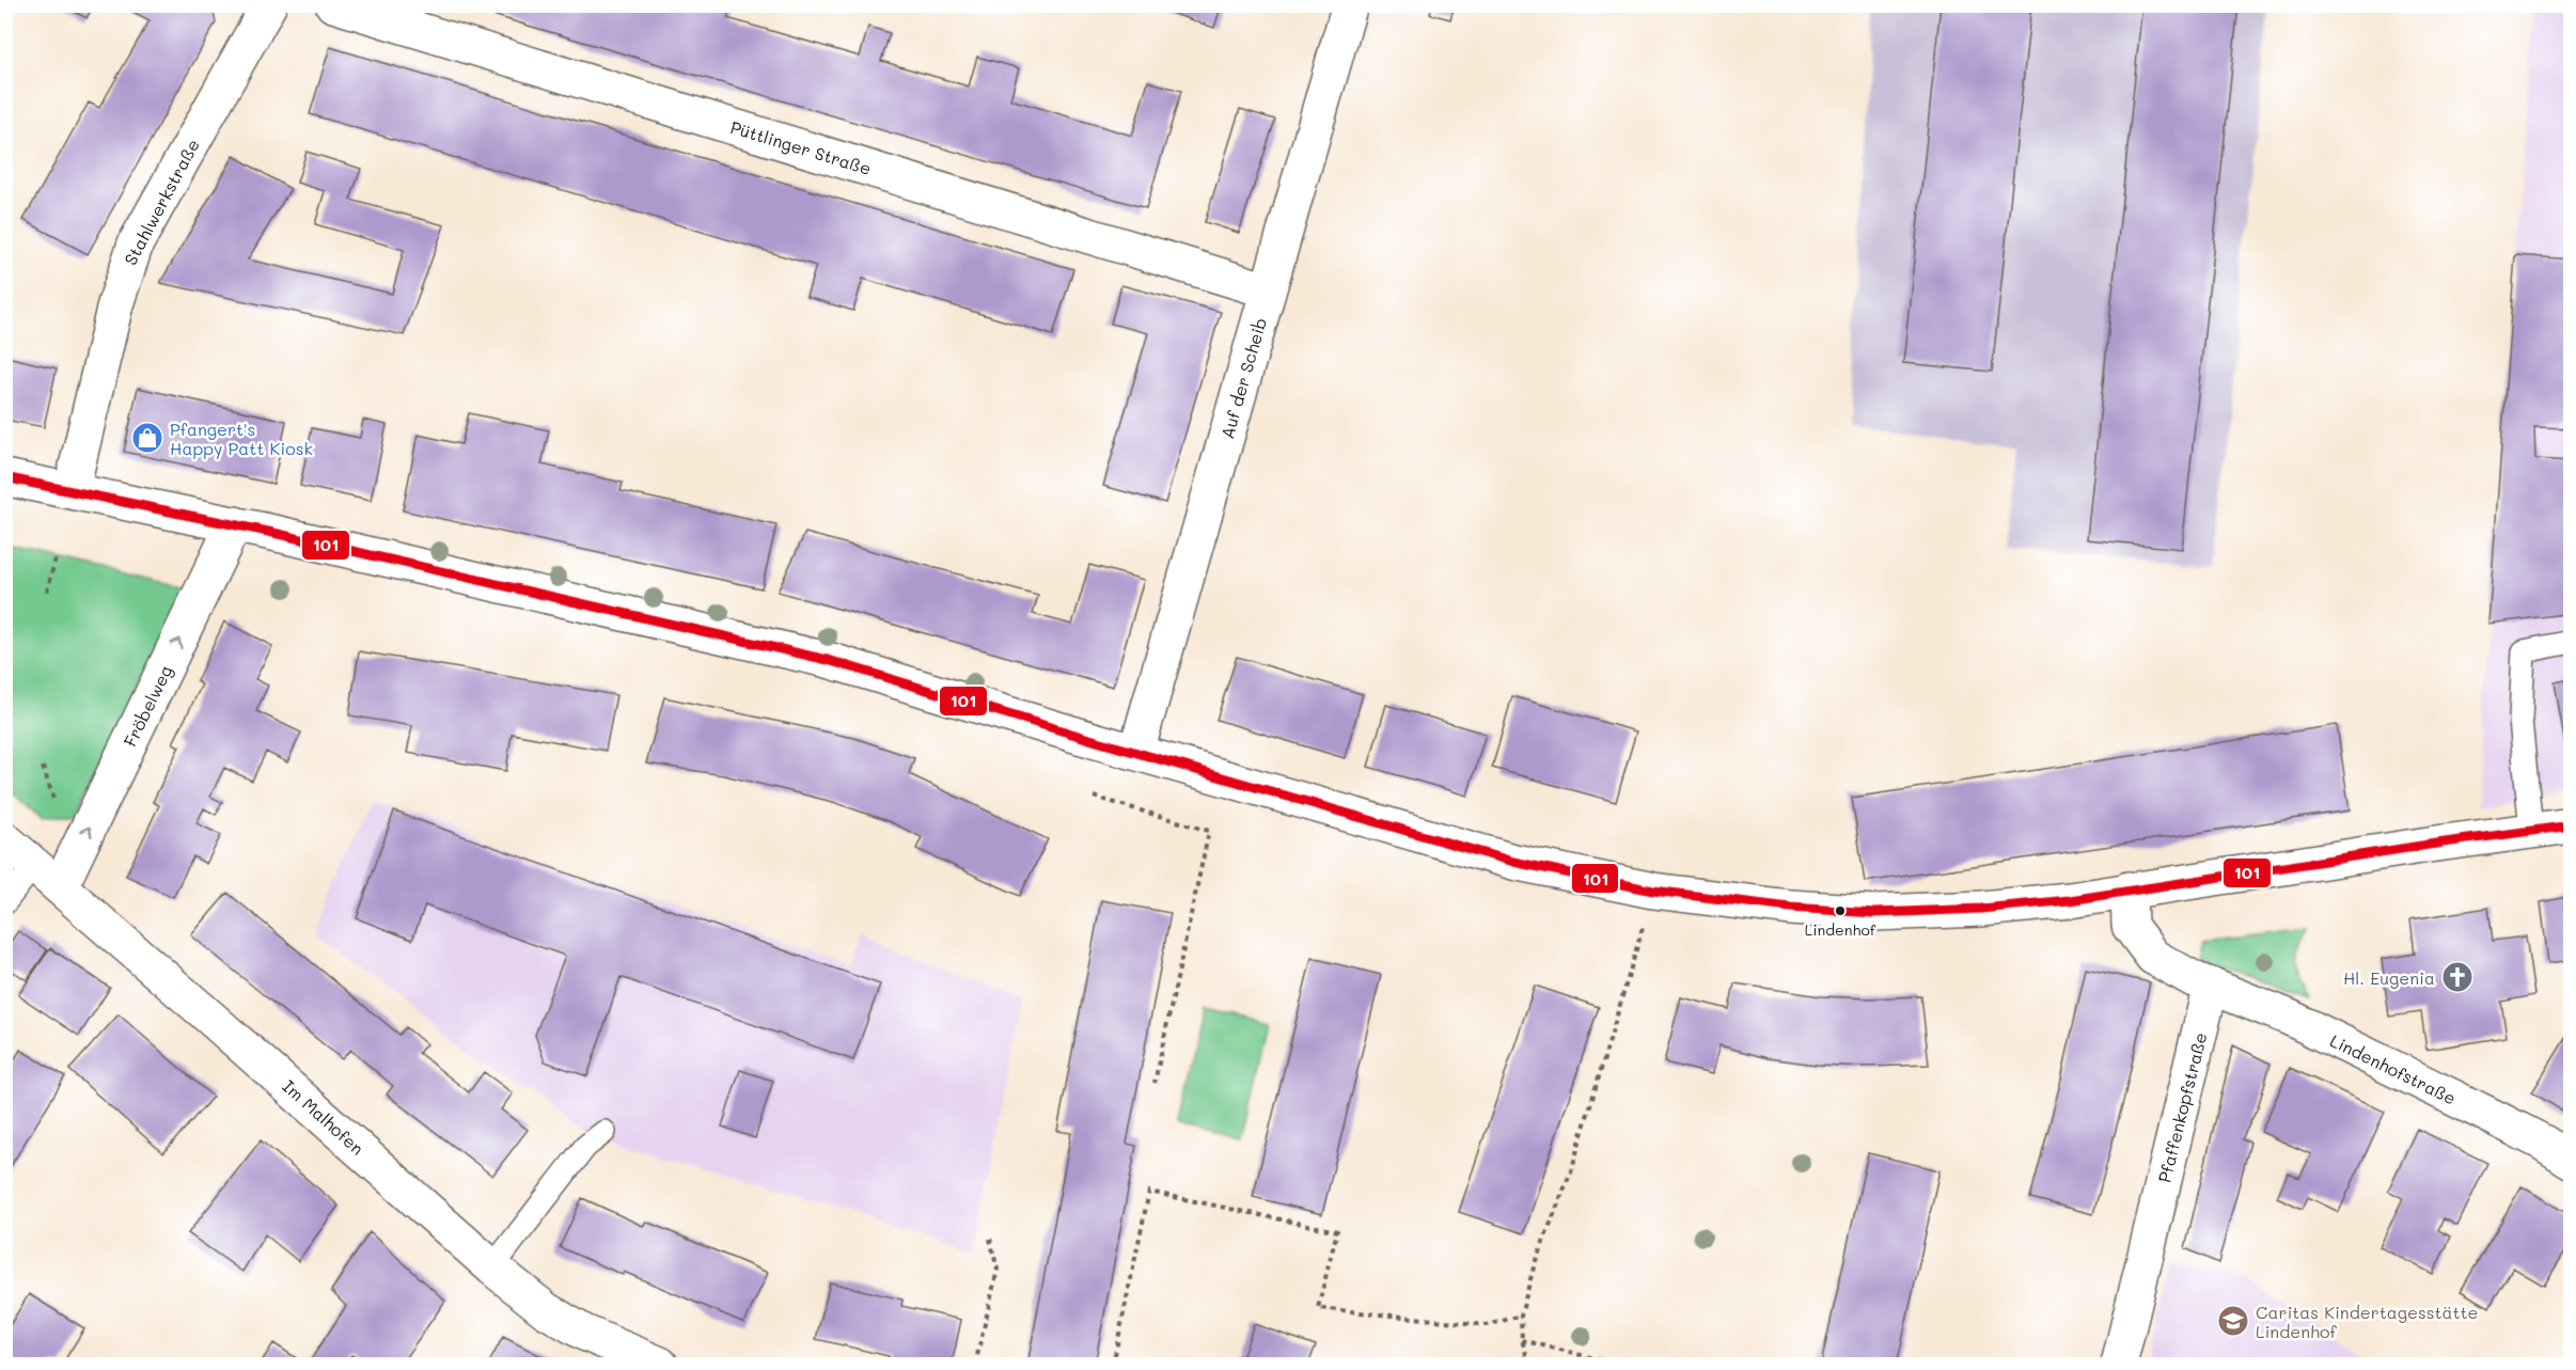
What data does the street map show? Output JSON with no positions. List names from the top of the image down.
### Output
{
  "streets": {
    "street": [
      "Püttlinger Straße",
      "Stahlwerkstraße",
      "Auf der Scheib",
      "Fröbelweg",
      "Lindenhofstraße",
      "Pfaffenkopfstraße",
      "Im Malhofen"
    ]
  },
  "crossings": [
    ["Püttlinger Straße", "Auf der Scheib"],
    ["Fröbelweg", "Im Malhofen"],
    ["Lindenhofstraße", "Pfaffenkopfstraße"]
  ],
  "one_way": ["Fröbelweg"],
  "places": {
    "shop": ["Pfangert's Happy Patt Kiosk"],
    "other": ["Lindenhof"],
    "church": ["Hl. Eugenia"],
    "school or university": ["Caritas Kindertagesstätte Lindenhof"]
  },
  "lines": ["transit line 101"]
}
